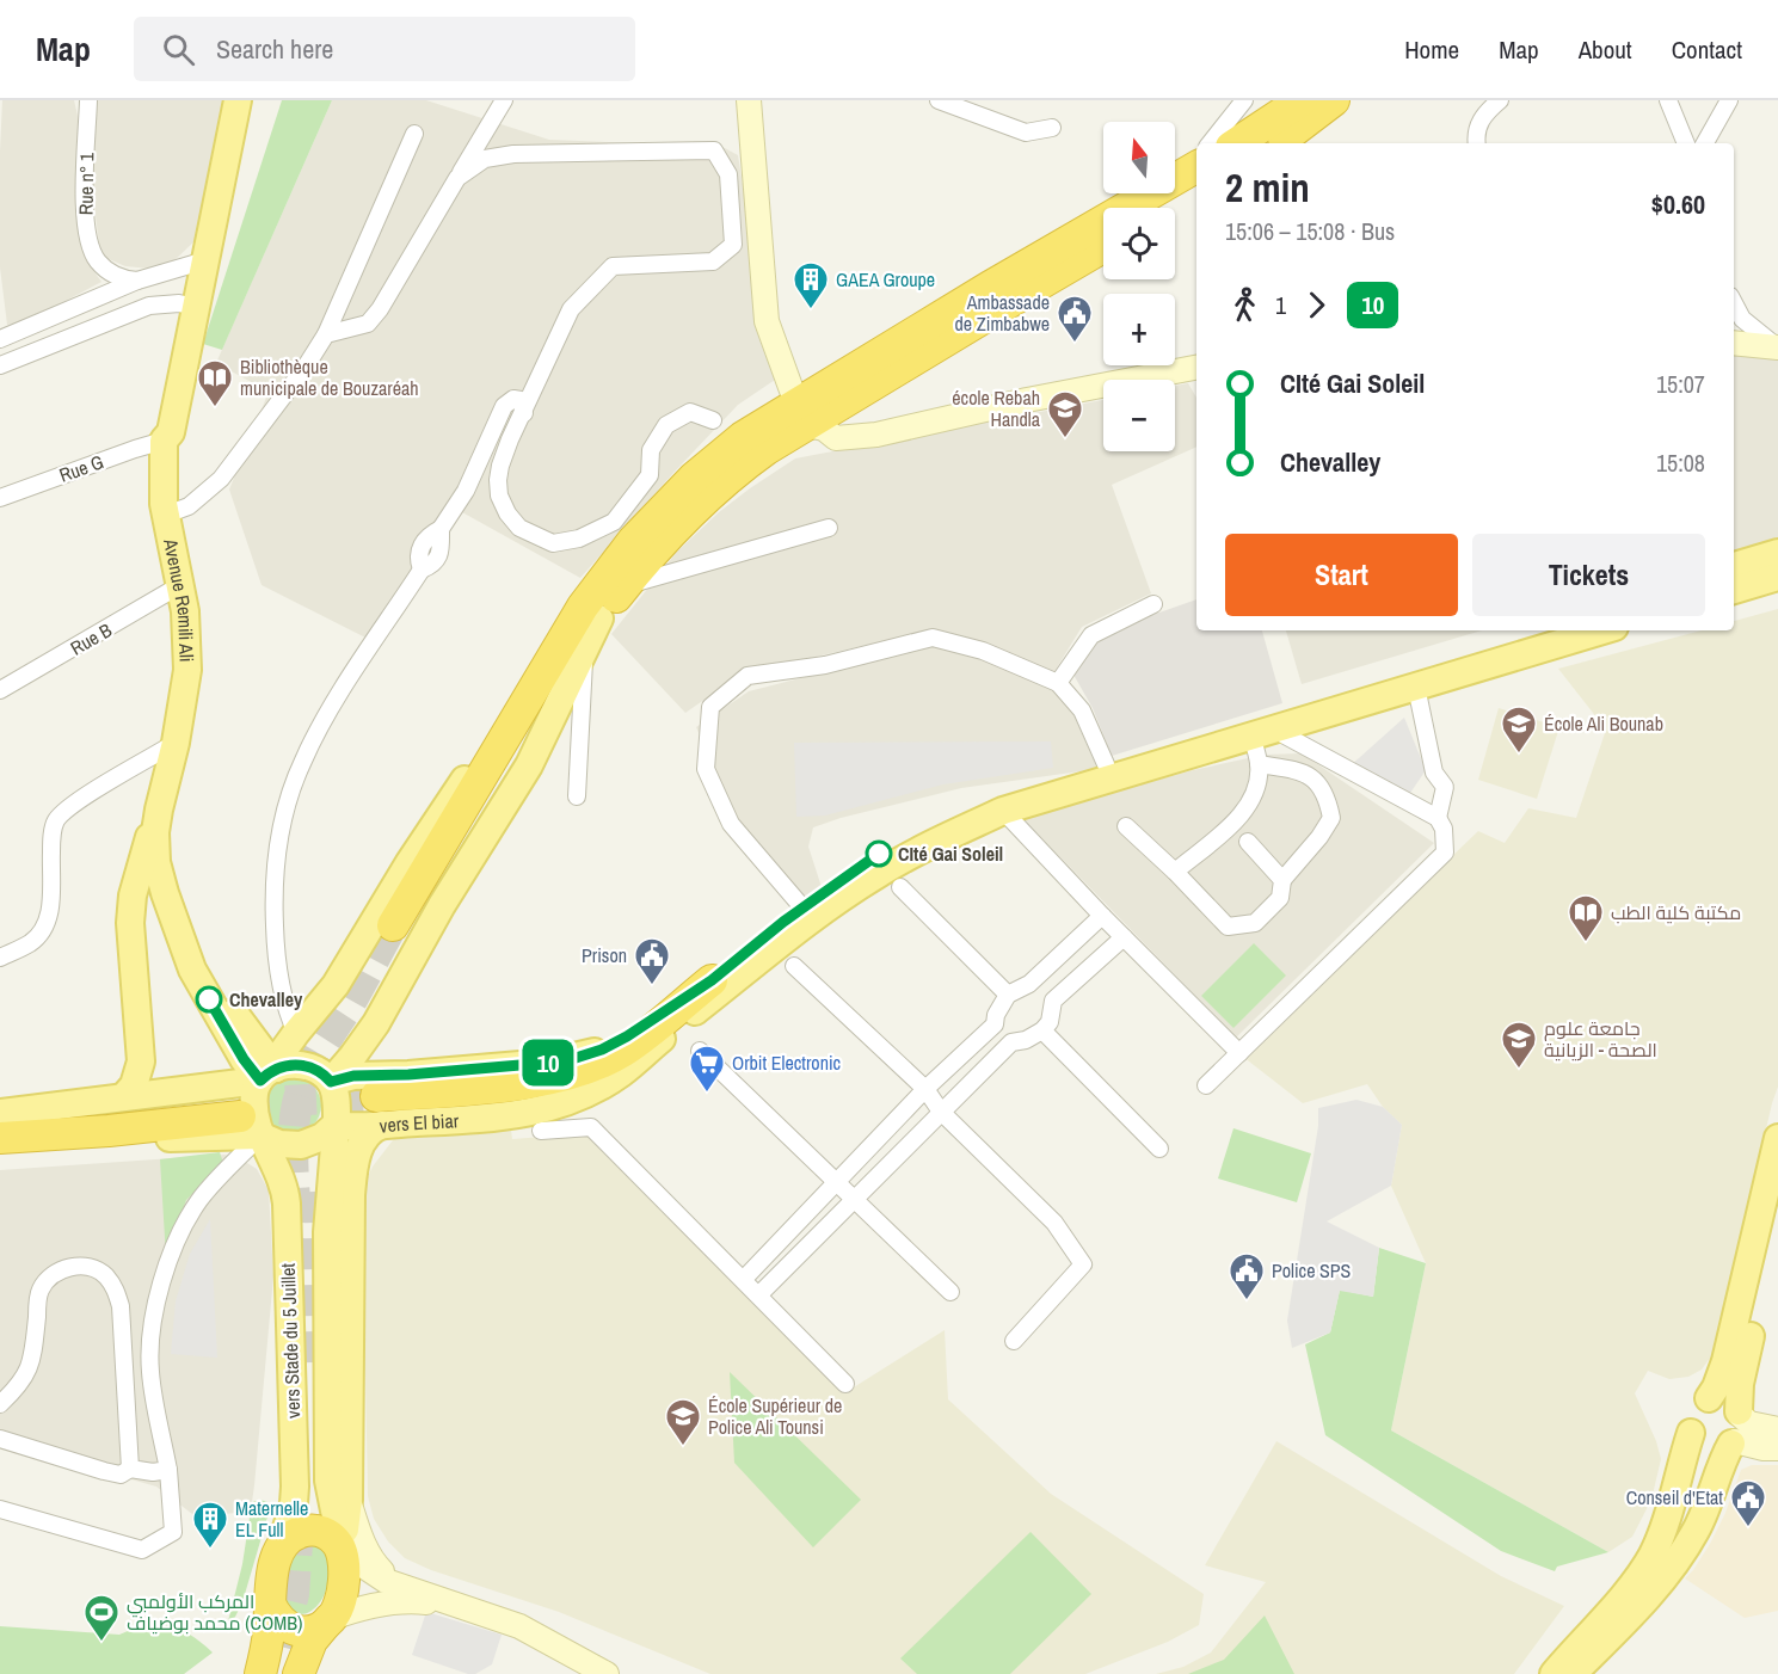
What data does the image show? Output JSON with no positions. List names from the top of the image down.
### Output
{
  "streets": {
    "main road": ["Avenue Remili Ali", "vers El biar", "vers Stade du 5 Juillet"],
    "street": ["Rue n° 1", "Rue G", "Rue B"]
  },
  "crossings": [
    ["Rue G", "Avenue Remili Ali"],
    ["Avenue Remili Ali", "Rue B"],
    ["Avenue Remili Ali", "vers El biar"],
    ["Avenue Remili Ali", "vers Stade du 5 Juillet"],
    ["vers El biar", "vers Stade du 5 Juillet"]
  ],
  "places": {
    "building": ["GAEA Groupe", "Maternelle EL Full"],
    "public building": [
      "Ambassade de Zimbabwe",
      "Prison",
      "Police SPS",
      "Conseil d'Etat"
    ],
    "library": ["Bibliothèque municipale de Bouzaréah", "مكتبة كلية الطب"],
    "school or university": [
      "école Rebah Handla",
      "École Ali Bounab",
      "جامعة علوم الصحة - الزيانية",
      "École Supérieur de Police Ali Tounsi"
    ],
    "other": ["CIté Gai Soleil", "Chevalley"],
    "supermarket": ["Orbit Electronic"],
    "sports": ["المركب الأولمبي محمد بوضياف (COMB)"]
  },
  "lines": ["bus line 10"],
  "north": "top",
  "page": {
    "header": "Map",
    "search": "Search here",
    "nav": [
      "Home",
      "Map",
      "About",
      "Contact"
    ],
    "on_map": "10",
    "map_buttons": ["+", "−"],
    "heading": ["2 min", "15:06 – 15:08 · Bus", "$0.60"],
    "legs": ["1", "10"],
    "list": [
      {
        "name": "CIté Gai Soleil",
        "value": "15:07"
      },
      {
        "name": "Chevalley",
        "value": "15:08"
      }
    ],
    "buttons": ["Start", "Tickets"]
  }
}
